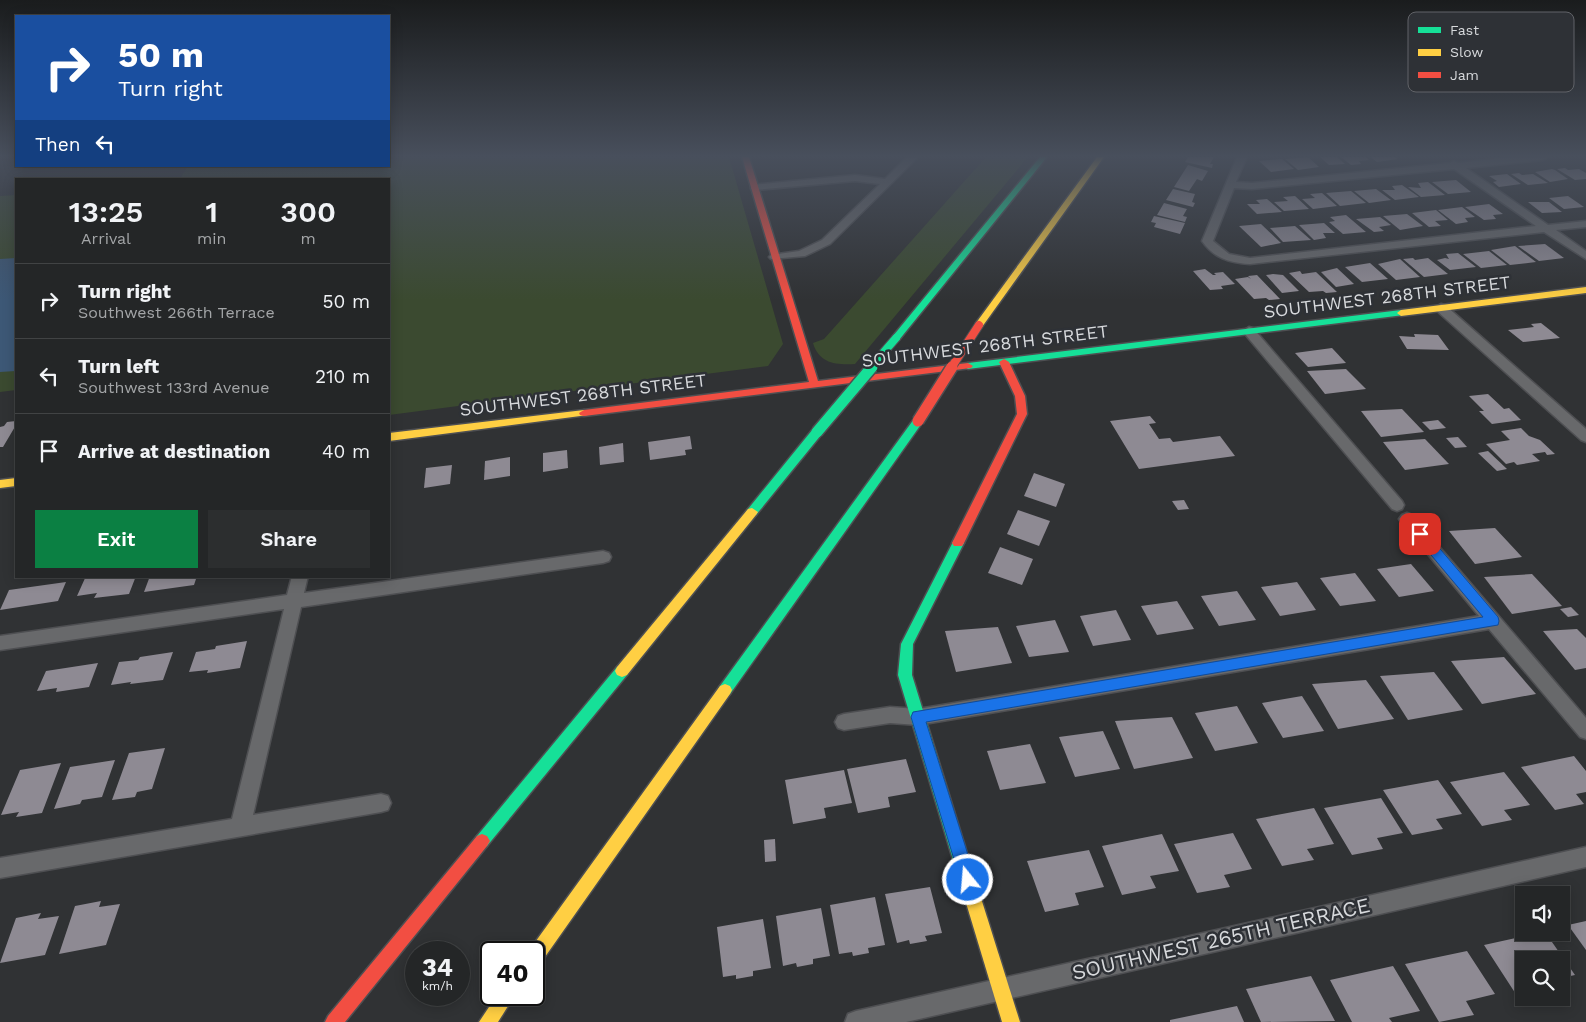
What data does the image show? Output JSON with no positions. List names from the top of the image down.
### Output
{
  "streets": {
    "main road": ["SOUTHWEST 268TH STREET"],
    "street": ["SOUTHWEST 265TH TERRACE"]
  },
  "legend": ["Fast", "Slow", "Jam"],
  "page": {
    "turn": ["50 m", "Turn right"],
    "then": "Then",
    "eta": [
      "13:25",
      "Arrival",
      "1",
      "min",
      "300",
      "m"
    ],
    "list": [
      {
        "name": "Turn right",
        "note": "Southwest 266th Terrace",
        "value": "50 m"
      },
      {
        "name": "Turn left",
        "note": "Southwest 133rd Avenue",
        "value": "210 m"
      },
      {
        "name": "Arrive at destination",
        "value": "40 m"
      }
    ],
    "buttons": ["Exit", "Share"],
    "speed": "34 km/h",
    "limit": "40"
  }
}
